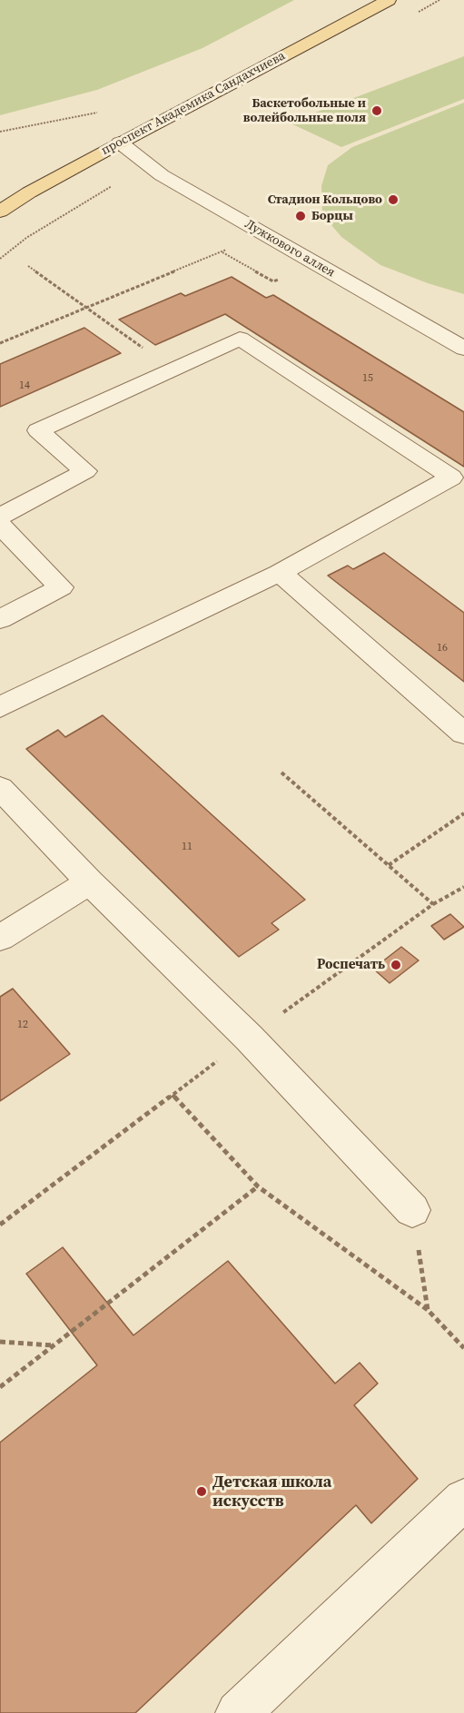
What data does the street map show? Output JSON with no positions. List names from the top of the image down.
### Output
{
  "streets": {
    "main road": ["проспект Академика Сандахчиева"],
    "lane": ["Лужкового аллея"]
  },
  "crossings": [
    ["проспект Академика Сандахчиева", "Лужкового аллея"]
  ],
  "places": [
    "Баскетобольные и волейбольные поля",
    "Стадион Кольцово",
    "Борцы",
    "Роспечать",
    "Детская школа искусств"
  ],
  "house_numbers": [
    "15",
    "14",
    "16",
    "11",
    "12"
  ]
}
